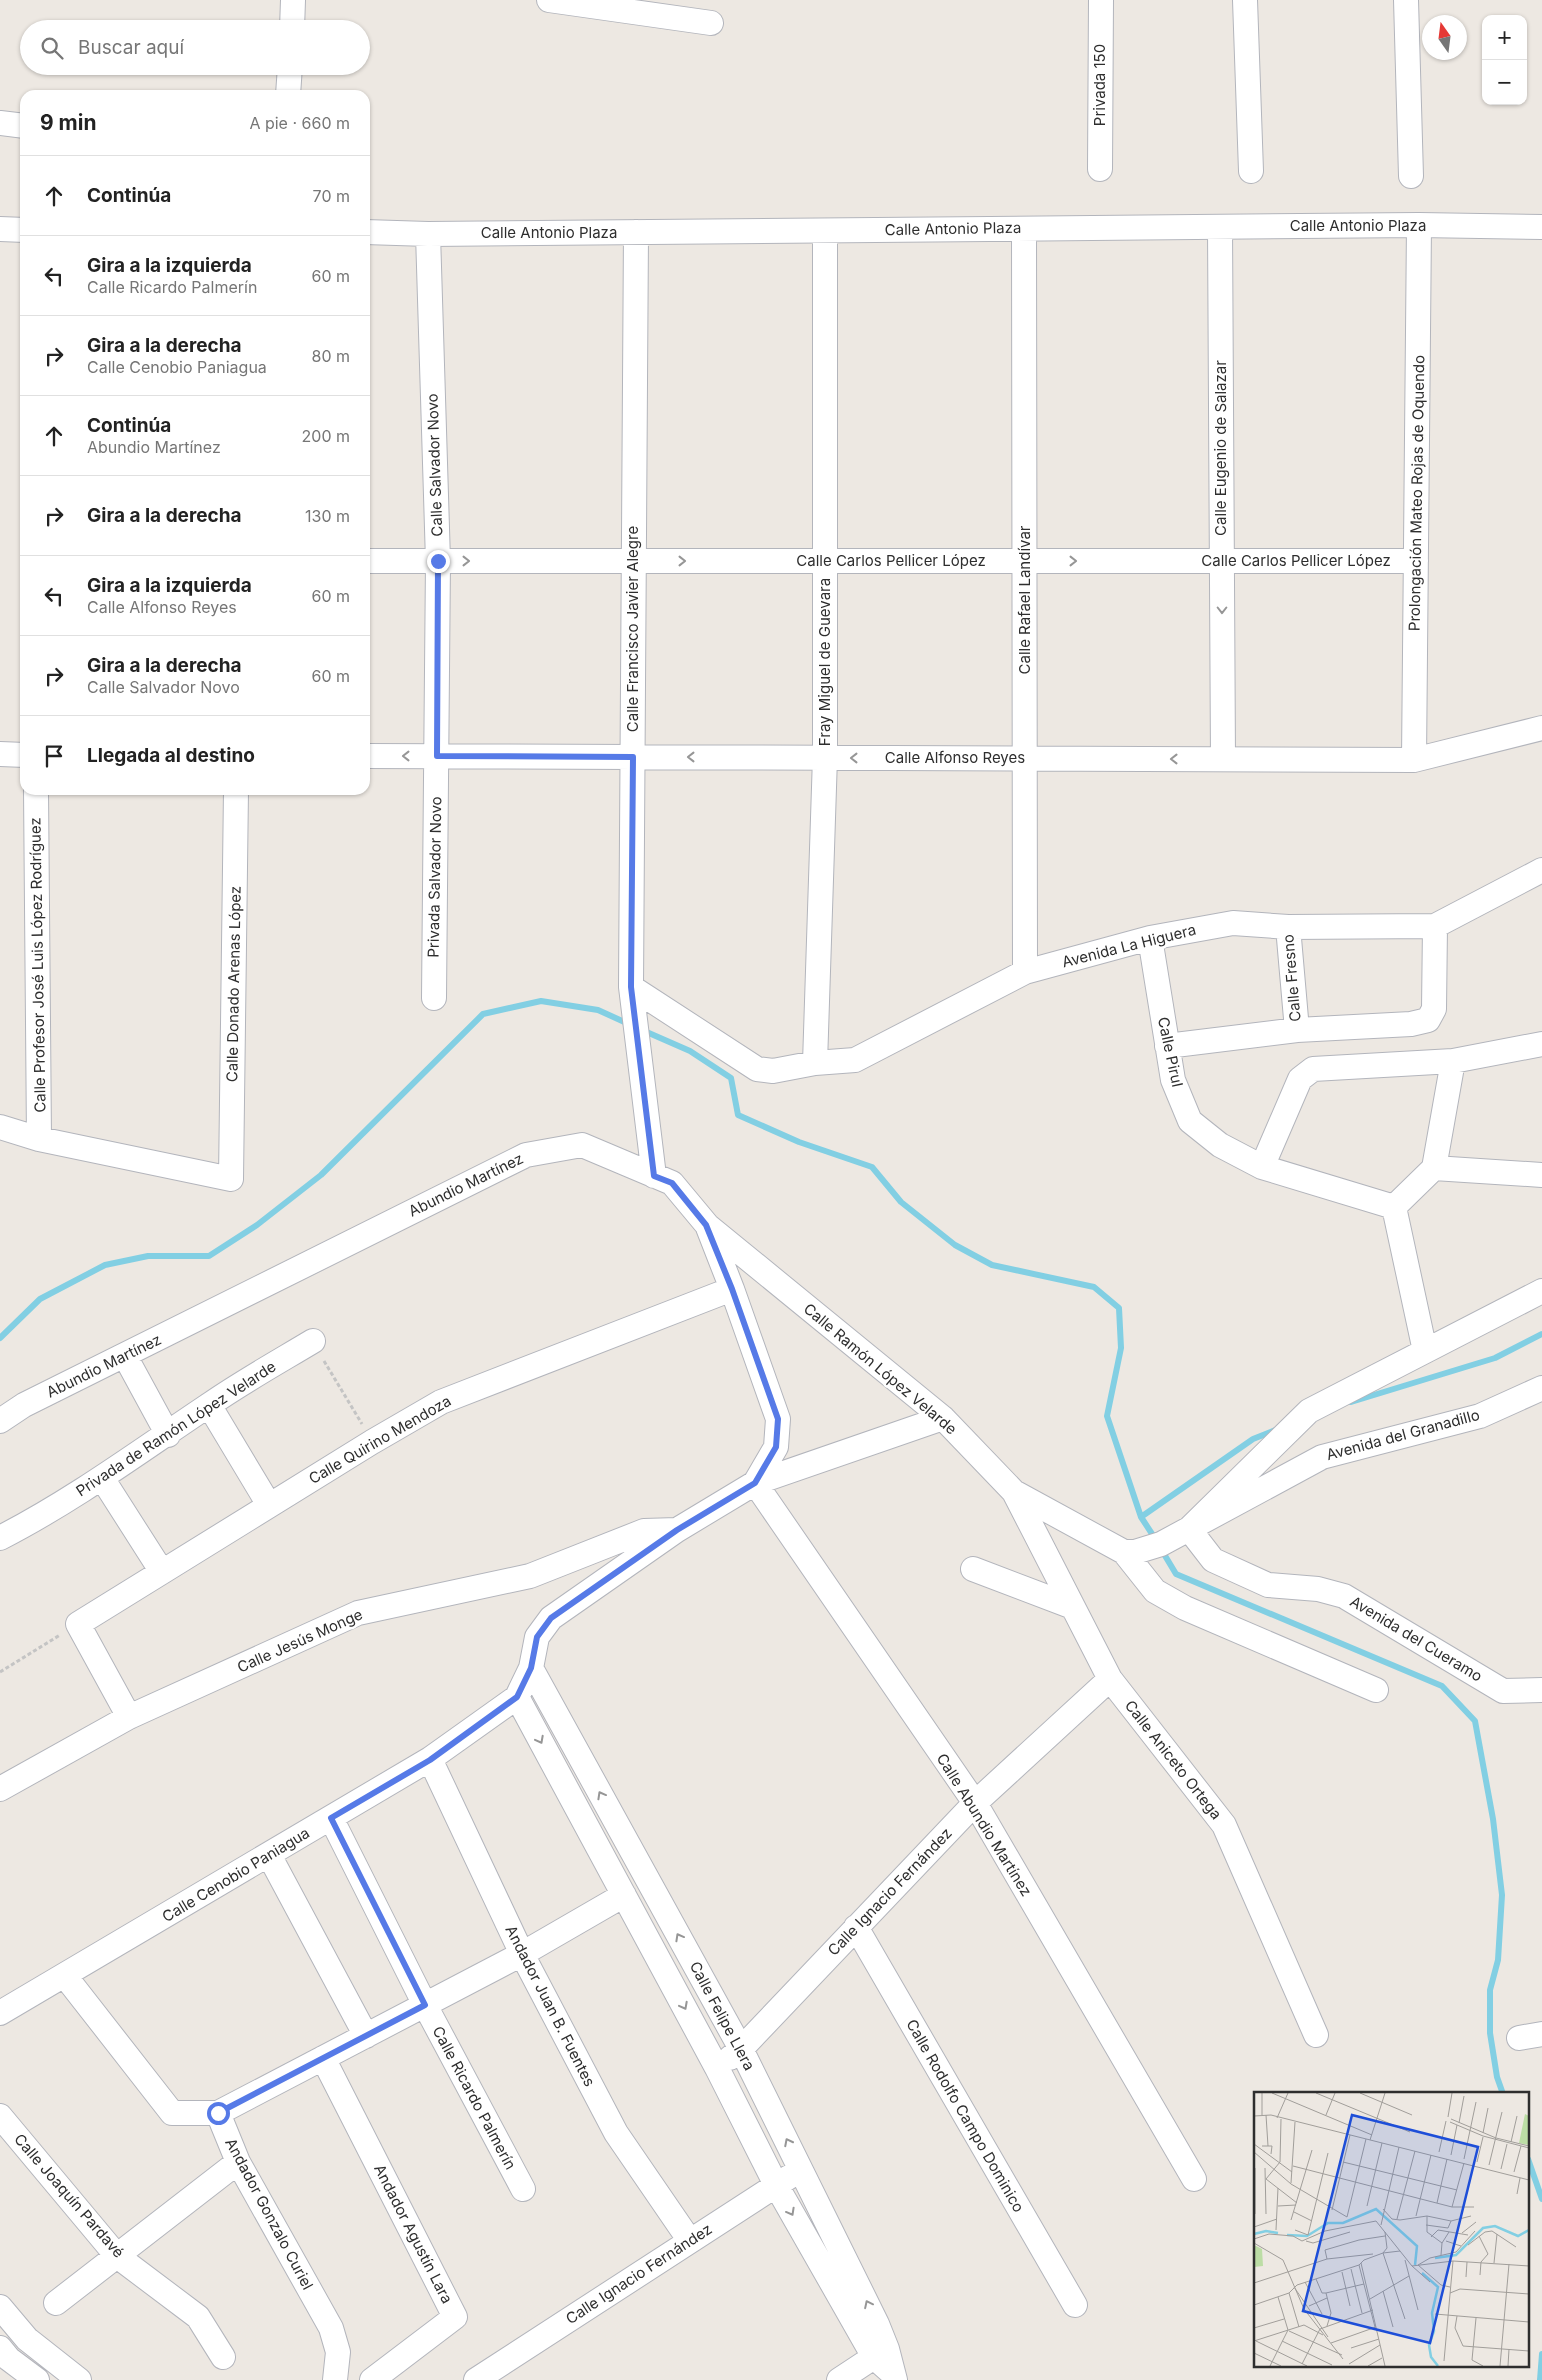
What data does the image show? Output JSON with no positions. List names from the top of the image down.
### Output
{
  "streets": {
    "street": [
      "Privada 150",
      "Calle Antonio Plaza",
      "Calle Eugenio de Salazar",
      "Calle Salvador Novo",
      "Prolongación Mateo Rojas de Oquendo",
      "Calle Carlos Pellicer López",
      "Calle Rafael Landívar",
      "Calle Francisco Javier Alegre",
      "Fray Miguel de Guevara",
      "Calle Alfonso Reyes",
      "Privada Salvador Novo",
      "Avenida La Higuera",
      "Calle Profesor José Luis López Rodríguez",
      "Calle Fresno",
      "Calle Donado Arenas López",
      "Calle Pirul",
      "Abundio Martínez",
      "Calle Ramón López Velarde",
      "Privada de Ramón López Velarde",
      "Avenida del Granadillo",
      "Calle Quirino Mendoza",
      "Avenida del Cueramo",
      "Calle Jesús Monge",
      "Calle Aniceto Ortega",
      "Calle Abundio Martínez",
      "Calle Cenobio Paniagua",
      "Calle Ignacio Fernández",
      "Andador Juan B. Fuentes",
      "Calle Felipe Llera",
      "Calle Ricardo Palmerín",
      "Calle Rodolfo Campo Dominico",
      "Calle Joaquín Pardavé",
      "Andador Gonzalo Curiel",
      "Andador Agustín Lara"
    ]
  },
  "crossings": [
    ["Calle Antonio Plaza", "Calle Eugenio de Salazar"],
    ["Calle Antonio Plaza", "Calle Salvador Novo"],
    ["Calle Antonio Plaza", "Prolongación Mateo Rojas de Oquendo"],
    ["Calle Antonio Plaza", "Calle Rafael Landívar"],
    ["Calle Antonio Plaza", "Calle Francisco Javier Alegre"],
    ["Calle Antonio Plaza", "Fray Miguel de Guevara"],
    ["Calle Eugenio de Salazar", "Calle Carlos Pellicer López"],
    ["Calle Eugenio de Salazar", "Calle Alfonso Reyes"],
    ["Calle Salvador Novo", "Calle Carlos Pellicer López"],
    ["Calle Salvador Novo", "Calle Alfonso Reyes"],
    ["Calle Salvador Novo", "Privada Salvador Novo"],
    ["Prolongación Mateo Rojas de Oquendo", "Calle Carlos Pellicer López"],
    ["Prolongación Mateo Rojas de Oquendo", "Calle Alfonso Reyes"],
    ["Calle Carlos Pellicer López", "Calle Rafael Landívar"],
    ["Calle Carlos Pellicer López", "Calle Francisco Javier Alegre"],
    ["Calle Carlos Pellicer López", "Fray Miguel de Guevara"],
    ["Calle Rafael Landívar", "Calle Alfonso Reyes"],
    ["Calle Rafael Landívar", "Avenida La Higuera"],
    ["Calle Francisco Javier Alegre", "Calle Alfonso Reyes"],
    ["Calle Francisco Javier Alegre", "Avenida La Higuera"],
    ["Calle Francisco Javier Alegre", "Abundio Martínez"],
    ["Fray Miguel de Guevara", "Calle Alfonso Reyes"],
    ["Fray Miguel de Guevara", "Avenida La Higuera"],
    ["Calle Alfonso Reyes", "Privada Salvador Novo"],
    ["Avenida La Higuera", "Calle Fresno"],
    ["Avenida La Higuera", "Calle Pirul"],
    ["Calle Profesor José Luis López Rodríguez", "Calle Donado Arenas López"],
    ["Abundio Martínez", "Calle Ramón López Velarde"],
    ["Abundio Martínez", "Calle Quirino Mendoza"],
    ["Abundio Martínez", "Calle Jesús Monge"],
    ["Abundio Martínez", "Calle Abundio Martínez"],
    ["Abundio Martínez", "Calle Cenobio Paniagua"],
    ["Abundio Martínez", "Calle Felipe Llera"],
    ["Calle Ramón López Velarde", "Avenida del Granadillo"],
    ["Calle Ramón López Velarde", "Calle Aniceto Ortega"],
    ["Avenida del Granadillo", "Avenida del Cueramo"],
    ["Calle Aniceto Ortega", "Calle Ignacio Fernández"],
    ["Calle Abundio Martínez", "Calle Ignacio Fernández"],
    ["Calle Cenobio Paniagua", "Andador Juan B. Fuentes"],
    ["Calle Cenobio Paniagua", "Calle Felipe Llera"],
    ["Calle Cenobio Paniagua", "Calle Ricardo Palmerín"],
    ["Calle Ignacio Fernández", "Andador Juan B. Fuentes"],
    ["Calle Ignacio Fernández", "Calle Felipe Llera"],
    ["Calle Ignacio Fernández", "Calle Rodolfo Campo Dominico"]
  ],
  "one_way": ["Calle Eugenio de Salazar", "Calle Carlos Pellicer López", "Calle Alfonso Reyes"],
  "north": "top",
  "page": {
    "map_buttons": ["+", "−"],
    "search": "Buscar aquí",
    "heading": ["9 min", "A pie · 660 m"],
    "list": [
      ["Continúa", "70 m"],
      ["Gira a la izquierda", "Calle Ricardo Palmerín", "60 m"],
      ["Gira a la derecha", "Calle Cenobio Paniagua", "80 m"],
      ["Continúa", "Abundio Martínez", "200 m"],
      ["Gira a la derecha", "130 m"],
      ["Gira a la izquierda", "Calle Alfonso Reyes", "60 m"],
      ["Gira a la derecha", "Calle Salvador Novo", "60 m"],
      "Llegada al destino"
    ]
  }
}
